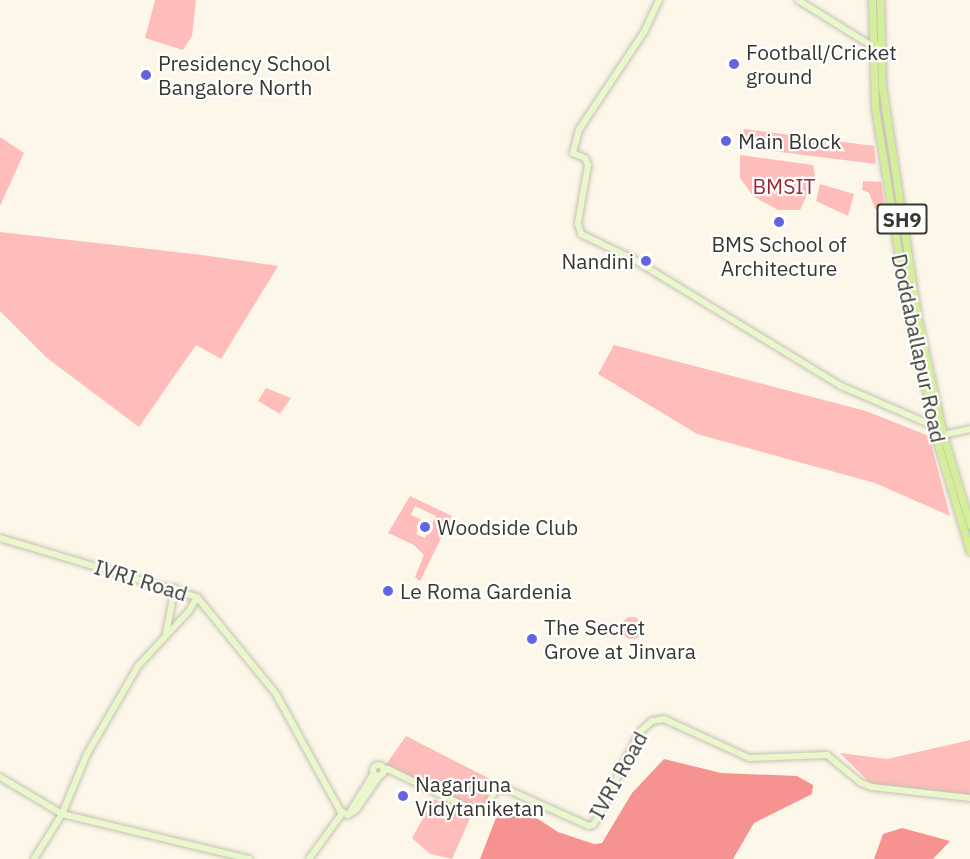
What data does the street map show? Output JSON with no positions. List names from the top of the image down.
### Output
{
  "streets": {
    "main road": ["SH9", "Doddaballapur Road"],
    "street": ["IVRI Road"]
  },
  "parks": ["BMSIT"],
  "places": [
    "Football/Cricket ground",
    "Presidency School Bangalore North",
    "Main Block",
    "BMS School of Architecture",
    "Nandini",
    "Woodside Club",
    "Le Roma Gardenia",
    "The Secret Grove at Jinvara",
    "Nagarjuna Vidytaniketan"
  ]
}
